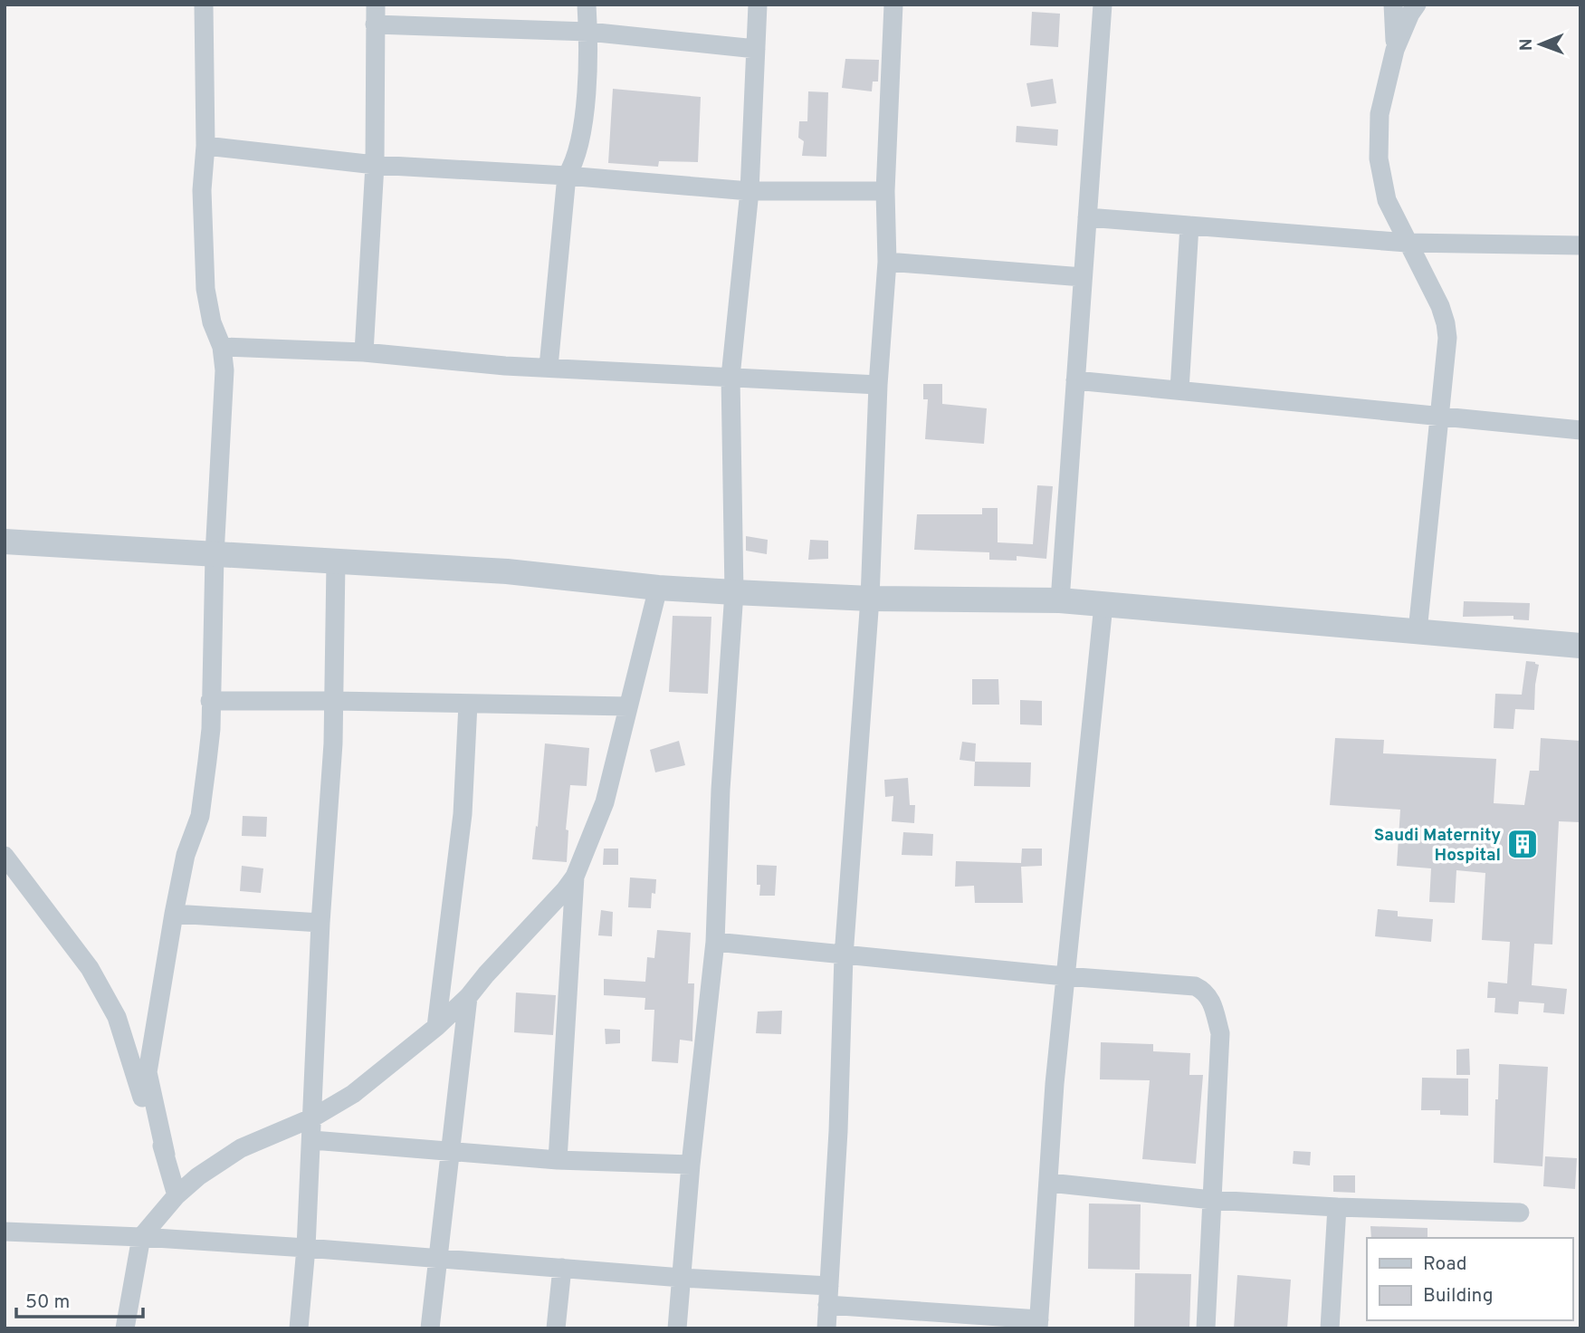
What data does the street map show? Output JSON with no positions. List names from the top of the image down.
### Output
{
  "places": {
    "building": ["Saudi Maternity Hospital"]
  },
  "legend": ["Road", "Building"],
  "scale_bar": "50 m",
  "north": "left"
}
